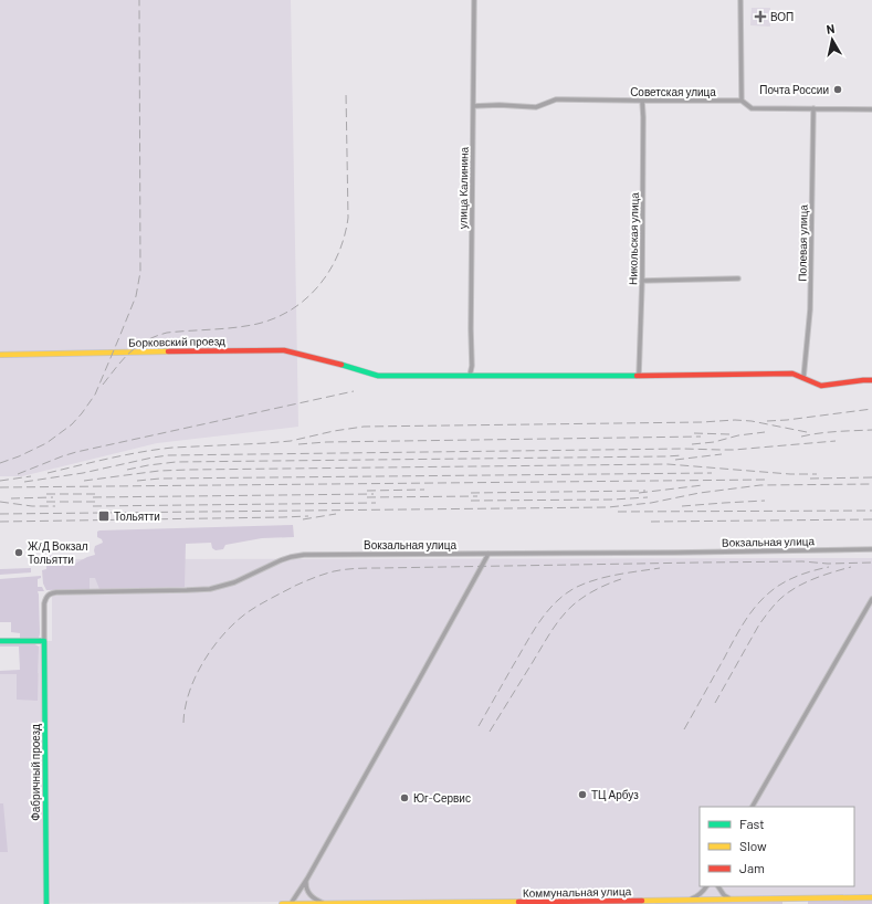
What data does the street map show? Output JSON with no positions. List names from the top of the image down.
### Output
{
  "streets": {
    "street": [
      "Советская улица",
      "улица Калинина",
      "Никольская улица",
      "Полевая улица",
      "Борковский проезд",
      "Вокзальная улица",
      "Фабричный проезд",
      "Коммунальная улица"
    ]
  },
  "crossings": [
    ["Советская улица", "улица Калинина"],
    ["Советская улица", "Никольская улица"],
    ["Советская улица", "Полевая улица"],
    ["улица Калинина", "Борковский проезд"],
    ["Вокзальная улица", "Фабричный проезд"]
  ],
  "places": {
    "health": ["ВОП"],
    "other": [
      "Почта России",
      "Ж/Д Вокзал Тольятти",
      "ТЦ Арбуз",
      "Юг-Сервис"
    ],
    "transit": ["Тольятти"]
  },
  "legend": ["Fast", "Slow", "Jam"],
  "north": "top"
}
